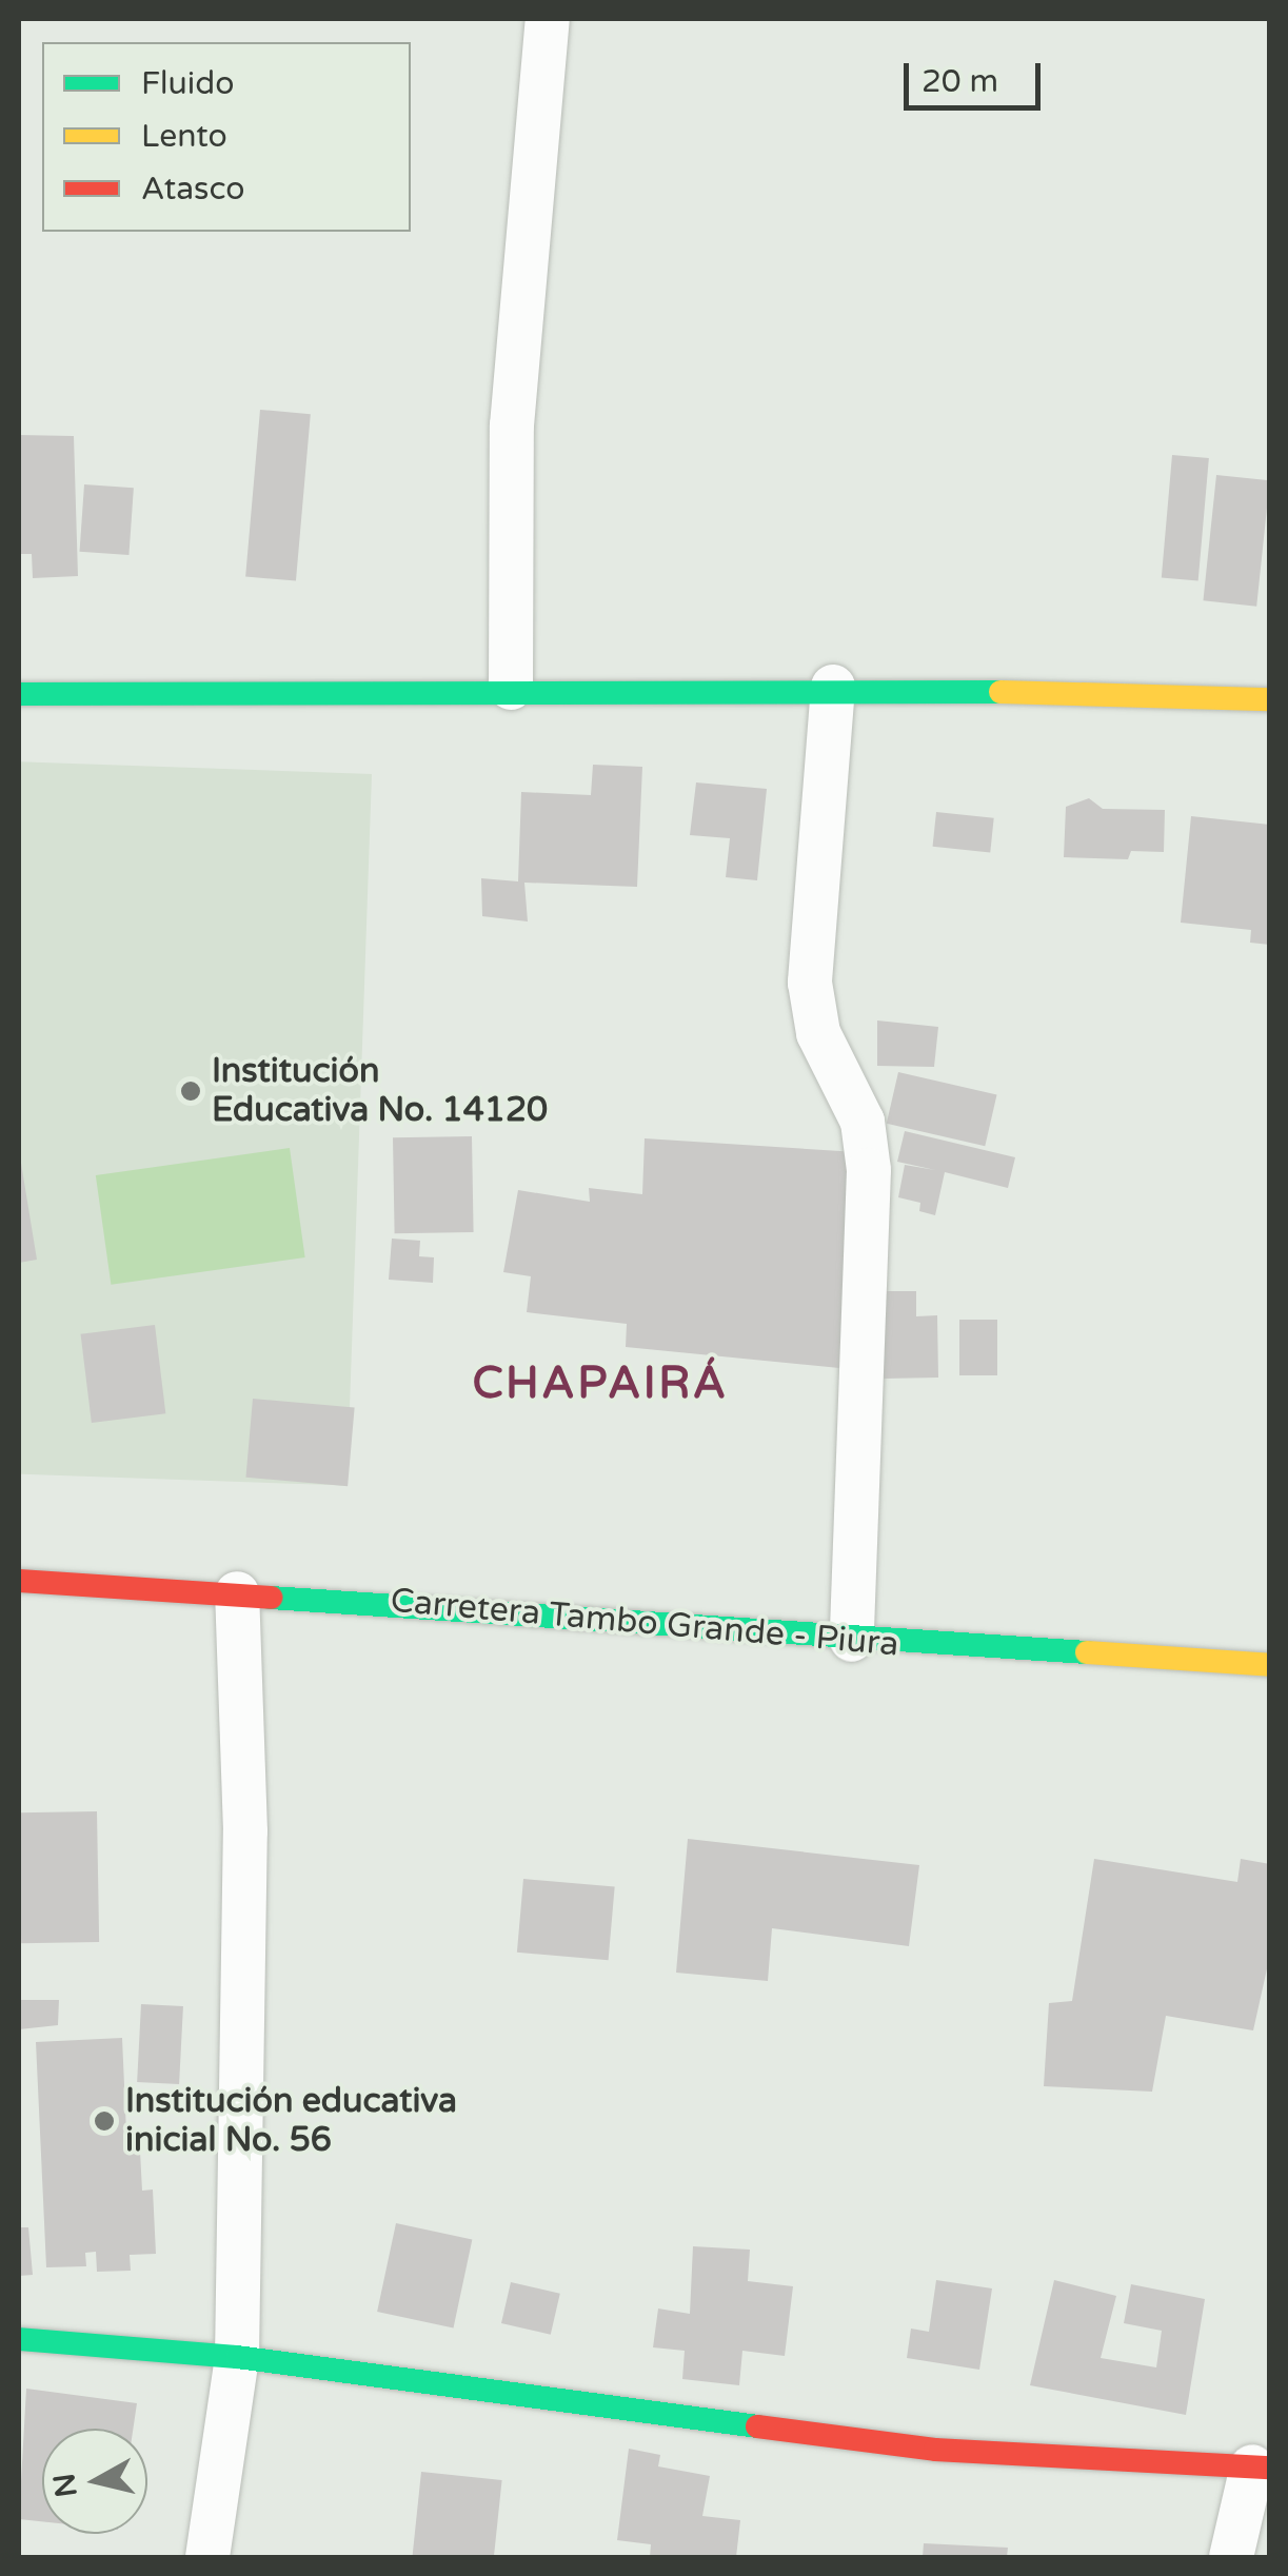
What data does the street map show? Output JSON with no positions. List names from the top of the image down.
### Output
{
  "streets": {
    "street": ["Carretera Tambo Grande - Piura"]
  },
  "districts": ["CHAPAIRÁ"],
  "places": ["Institución Educativa No. 14120", "Institución educativa inicial No. 56"],
  "legend": ["Fluido", "Lento", "Atasco"],
  "scale_bar": "20 m",
  "north": "left"
}
